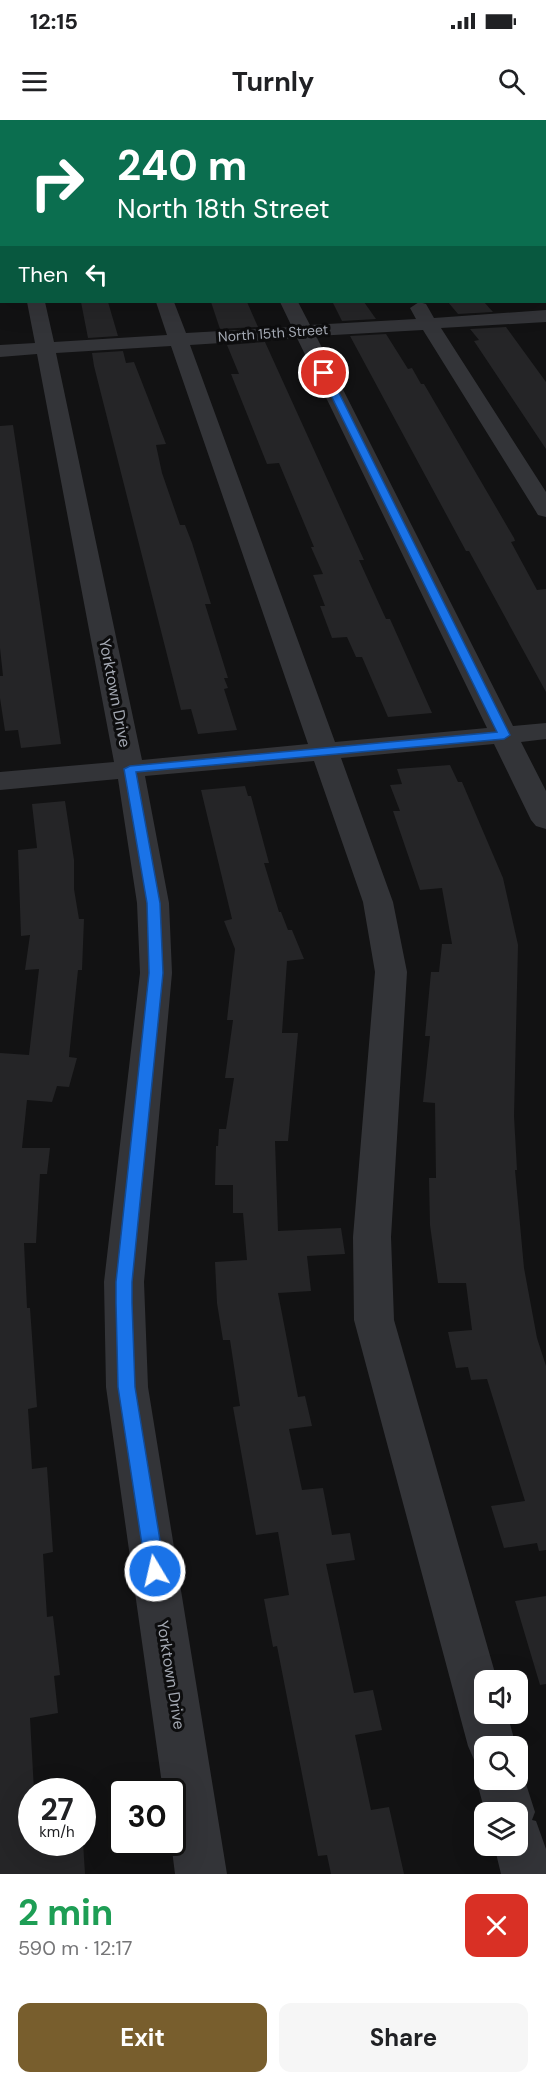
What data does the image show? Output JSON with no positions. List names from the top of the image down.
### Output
{
  "streets": {
    "street": ["North 15th Street", "Yorktown Drive"]
  },
  "crossings": [
    ["North 15th Street", "Yorktown Drive"]
  ],
  "page": {
    "status": "12:15",
    "header": "Turnly",
    "turn": ["240 m", "North 18th Street"],
    "then": "Then",
    "speed": "27 km/h",
    "limit": "30",
    "heading": ["2 min", "590 m · 12:17"],
    "buttons": ["Exit", "Share"]
  }
}
